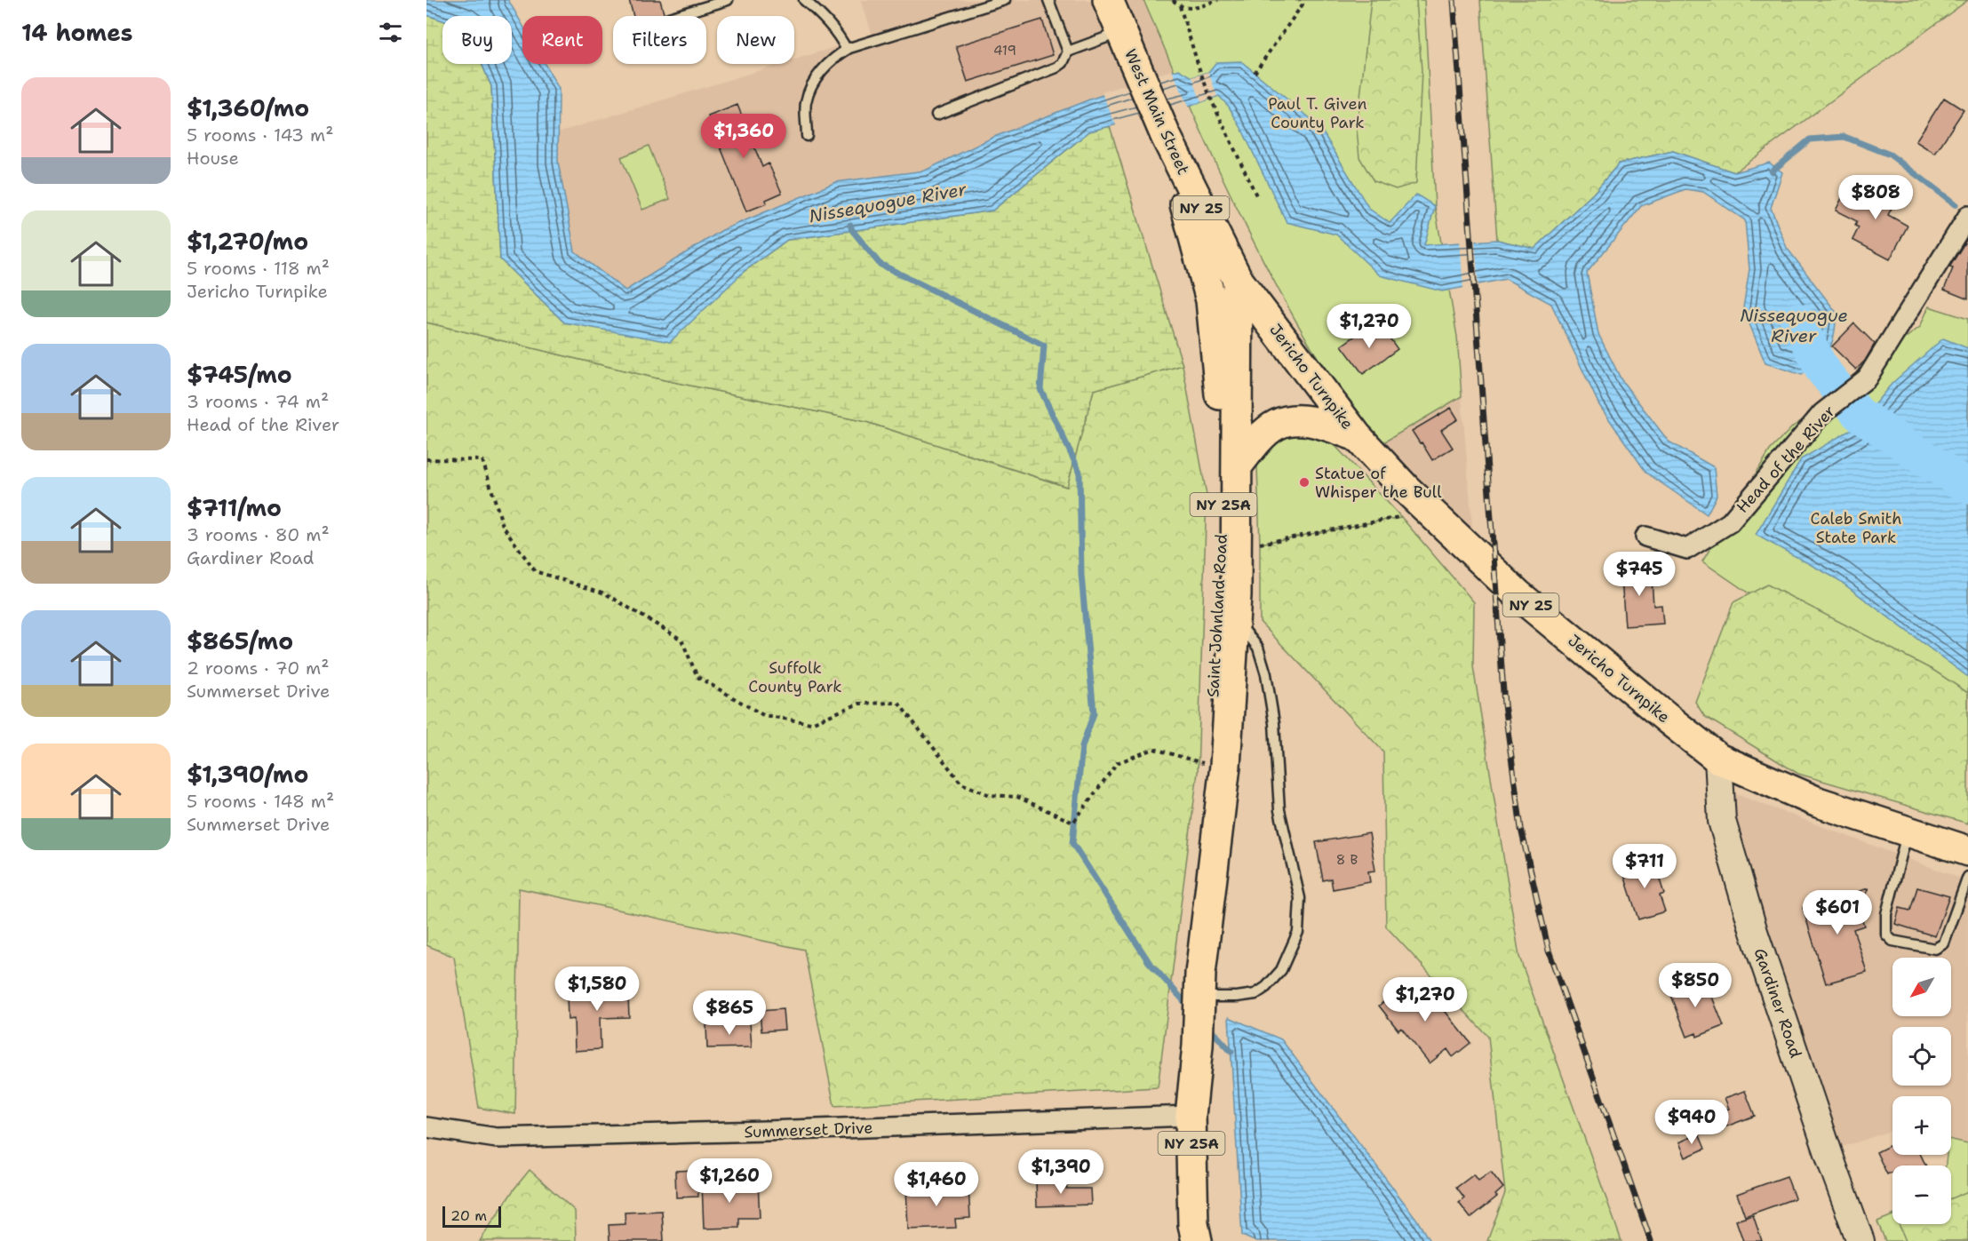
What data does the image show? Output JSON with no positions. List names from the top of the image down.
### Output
{
  "streets": {
    "main road": [
      "West Main Street",
      "NY 25",
      "Jericho Turnpike",
      "NY 25A",
      "Saint Johnland Road",
      "Gardiner Road"
    ],
    "street": ["Head of the River", "Summerset Drive"]
  },
  "crossings": [
    ["West Main Street", "Jericho Turnpike"],
    ["West Main Street", "Saint Johnland Road"],
    ["Jericho Turnpike", "Saint Johnland Road"],
    ["Jericho Turnpike", "Gardiner Road"],
    ["Saint Johnland Road", "Summerset Drive"]
  ],
  "water": ["Nissequogue River"],
  "parks": ["Paul T. Given County Park", "Caleb Smith State Park", "Suffolk County Park"],
  "places": ["Statue of Whisper the Bull"],
  "house_numbers": ["419", "8 B"],
  "scale_bar": "20 m",
  "north": "bottom left",
  "page": {
    "heading": "14 homes",
    "chip": [
      "Buy",
      "Rent",
      "Filters",
      "New"
    ],
    "list": [
      {
        "name": "$1,360/mo",
        "note": "5 rooms · 143 m² · House"
      },
      {
        "name": "$1,270/mo",
        "note": "5 rooms · 118 m² · Jericho Turnpike"
      },
      {
        "name": "$745/mo",
        "note": "3 rooms · 74 m² · Head of the River"
      },
      {
        "name": "$711/mo",
        "note": "3 rooms · 80 m² · Gardiner Road"
      },
      {
        "name": "$865/mo",
        "note": "2 rooms · 70 m² · Summerset Drive"
      },
      {
        "name": "$1,390/mo",
        "note": "5 rooms · 148 m² · Summerset Drive"
      }
    ],
    "price": [
      "$1,360",
      "$808",
      "$1,270",
      "$745",
      "$711",
      "$601",
      "$850",
      "$1,580",
      "$1,270",
      "$865",
      "$940",
      "$1,390",
      "$1,260",
      "$1,460"
    ],
    "map_buttons": ["+", "−"],
    "scale": "20 m"
  }
}
